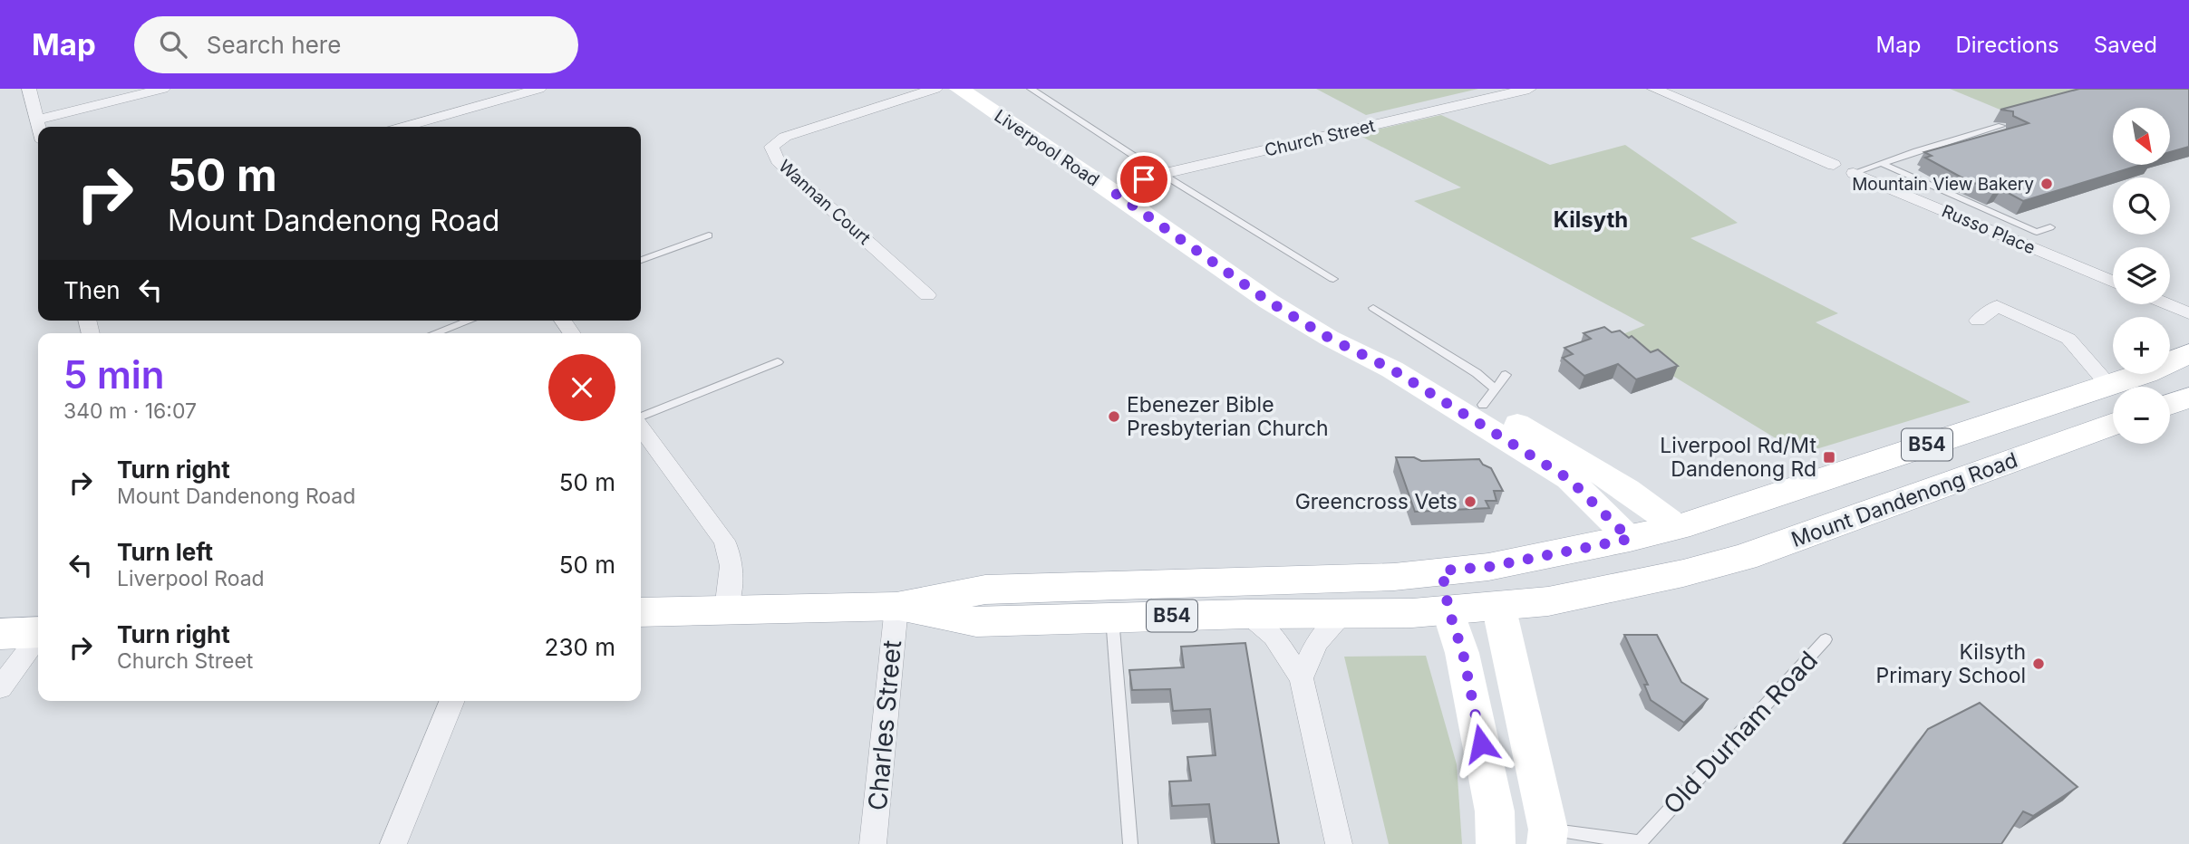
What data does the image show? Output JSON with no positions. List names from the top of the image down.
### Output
{
  "streets": {
    "main road": ["Liverpool Road", "B54", "Mount Dandenong Road"],
    "street": [
      "Church Street",
      "Wannan Court",
      "Russo Place",
      "Charles Street"
    ],
    "lane": ["Old Durham Road"]
  },
  "crossings": [
    ["Church Street", "Liverpool Road"],
    ["Liverpool Road", "Mount Dandenong Road"],
    ["Mount Dandenong Road", "Charles Street"]
  ],
  "districts": ["Kilsyth"],
  "places": {
    "other": [
      "Mountain View Bakery",
      "Ebenezer Bible Presbyterian Church",
      "Greencross Vets",
      "Kilsyth Primary School"
    ],
    "transit": ["Liverpool Rd/Mt Dandenong Rd"]
  },
  "north": "bottom right",
  "page": {
    "header": "Map",
    "search": "Search here",
    "nav": ["Map", "Directions", "Saved"],
    "map_buttons": ["+", "−"],
    "turn": ["50 m", "Mount Dandenong Road"],
    "then": "Then",
    "heading": ["5 min", "340 m · 16:07"],
    "list": [
      {
        "name": "Turn right",
        "note": "Mount Dandenong Road",
        "value": "50 m"
      },
      {
        "name": "Turn left",
        "note": "Liverpool Road",
        "value": "50 m"
      },
      {
        "name": "Turn right",
        "note": "Church Street",
        "value": "230 m"
      }
    ]
  }
}
